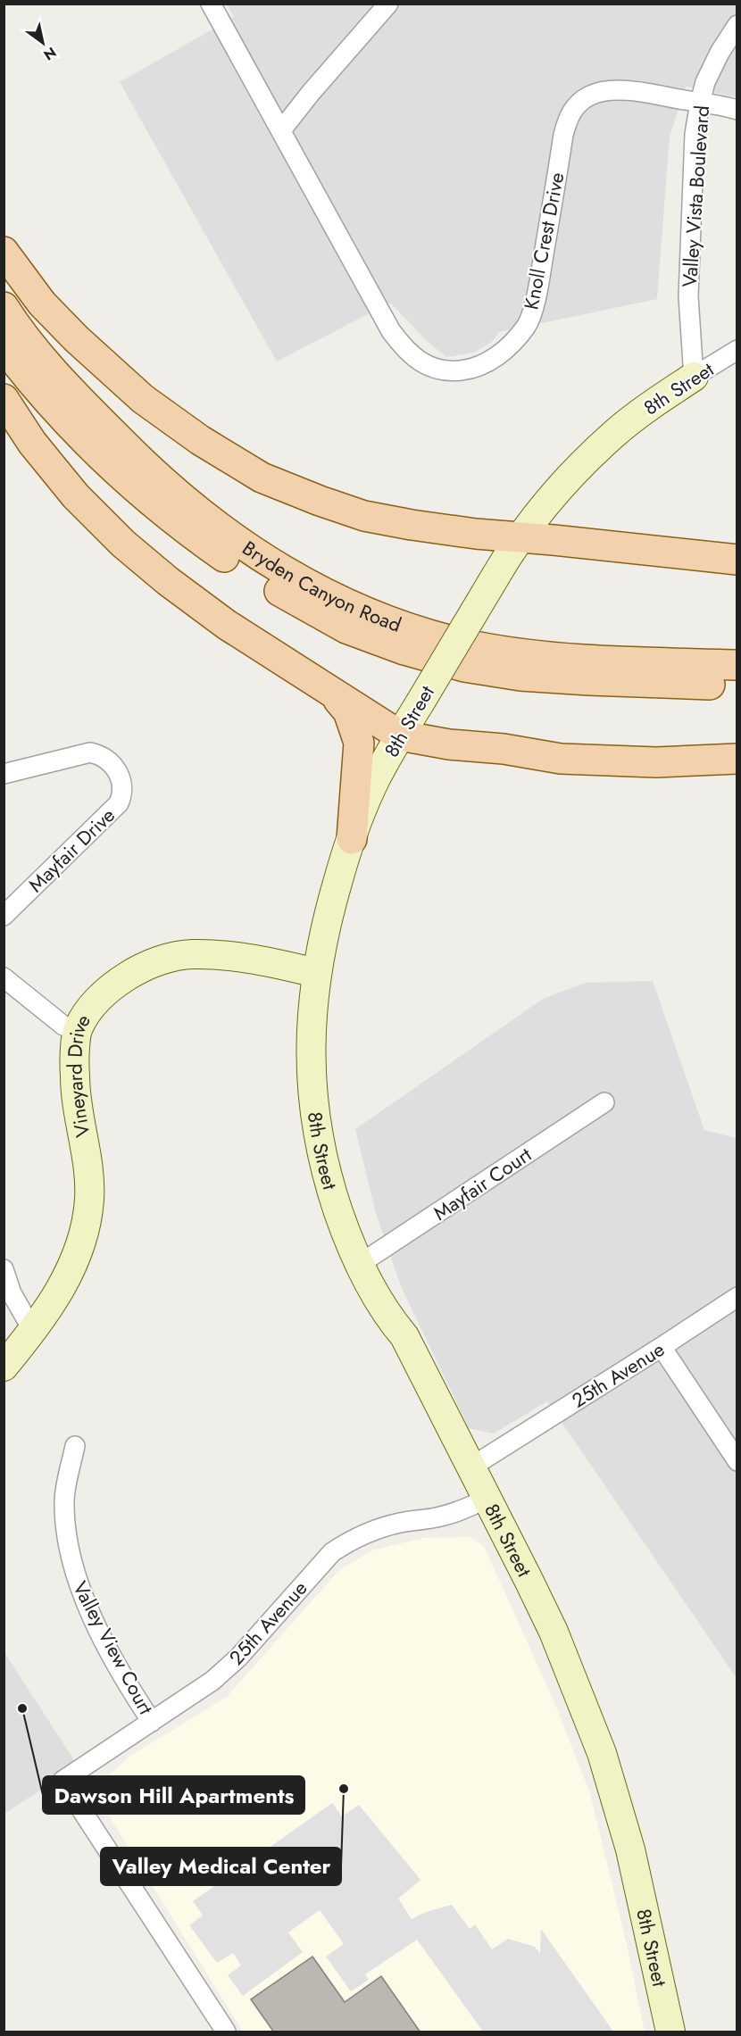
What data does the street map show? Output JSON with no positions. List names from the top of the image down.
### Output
{
  "streets": {
    "main road": ["8th Street", "Bryden Canyon Road", "Vineyard Drive"],
    "street": [
      "Valley Vista Boulevard",
      "Knoll Crest Drive",
      "Mayfair Drive",
      "Mayfair Court",
      "25th Avenue",
      "Valley View Court"
    ]
  },
  "crossings": [
    ["Valley Vista Boulevard", "Knoll Crest Drive"],
    ["Valley Vista Boulevard", "8th Street"],
    ["8th Street", "Vineyard Drive"],
    ["8th Street", "Mayfair Court"],
    ["8th Street", "25th Avenue"],
    ["25th Avenue", "Valley View Court"]
  ],
  "places": ["Dawson Hill Apartments", "Valley Medical Center"],
  "north": "bottom right"
}
